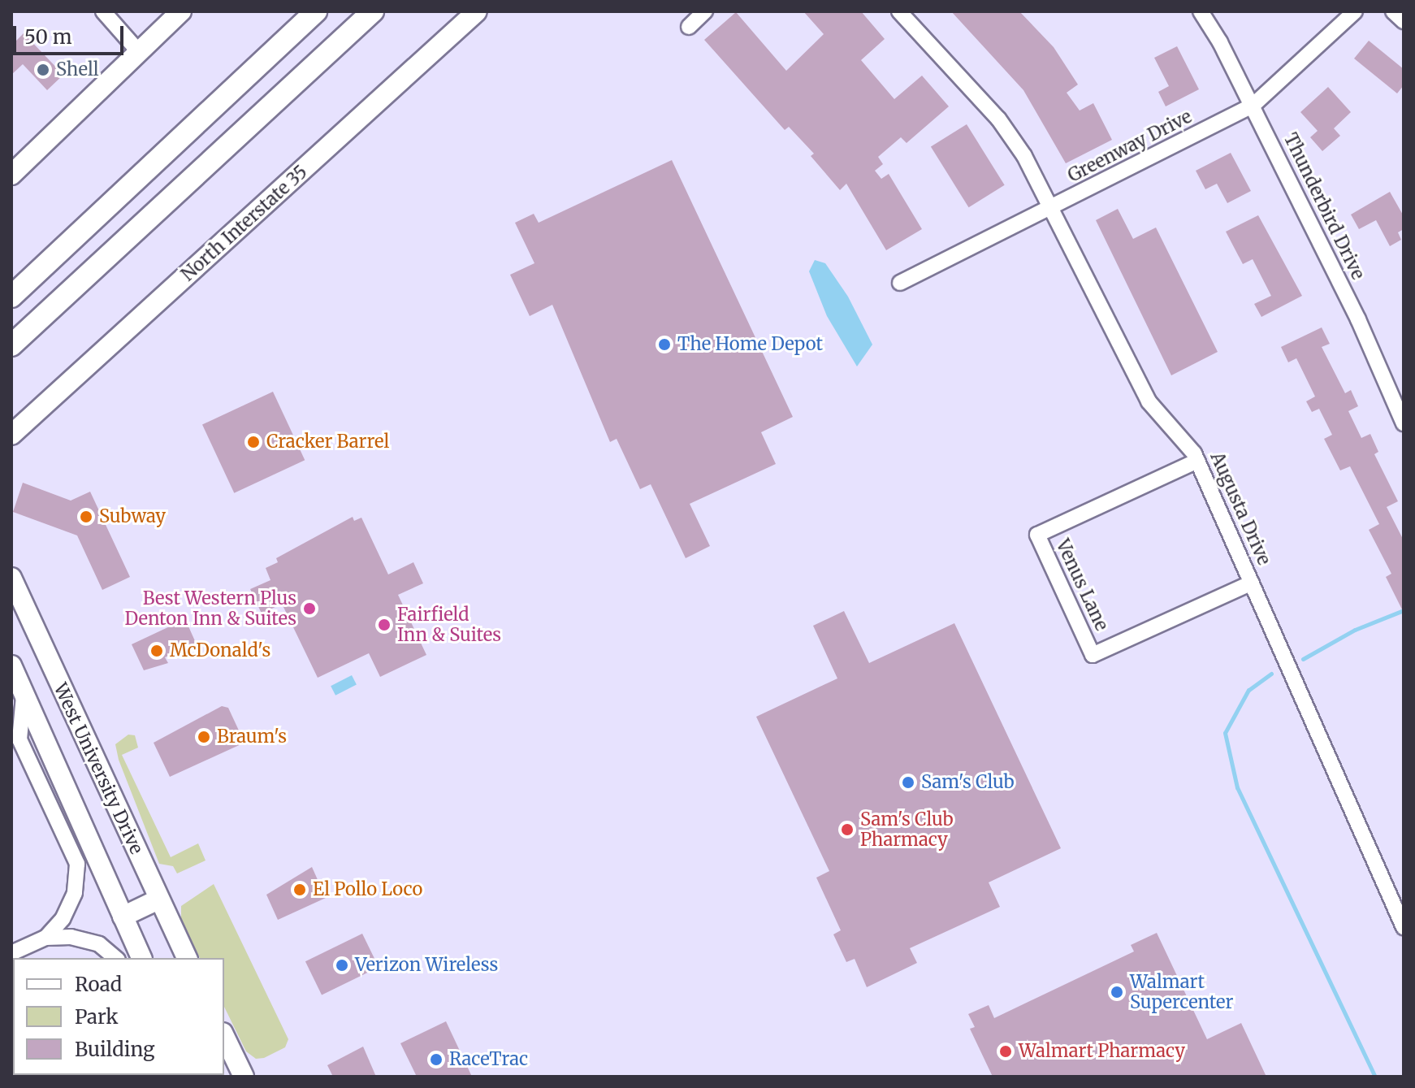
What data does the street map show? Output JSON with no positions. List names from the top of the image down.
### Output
{
  "streets": {
    "main road": ["North Interstate 35", "West University Drive"],
    "street": [
      "Greenway Drive",
      "Thunderbird Drive",
      "Augusta Drive",
      "Venus Lane"
    ]
  },
  "crossings": [
    ["Greenway Drive", "Thunderbird Drive"],
    ["Greenway Drive", "Augusta Drive"],
    ["Augusta Drive", "Venus Lane"]
  ],
  "places": [
    "Shell",
    "The Home Depot",
    "Cracker Barrel",
    "Subway",
    "Best Western Plus Denton Inn & Suites",
    "Fairfield Inn & Suites",
    "McDonald's",
    "Braum's",
    "Sam's Club",
    "Sam's Club Pharmacy",
    "El Pollo Loco",
    "Verizon Wireless",
    "Walmart Supercenter",
    "Walmart Pharmacy",
    "RaceTrac"
  ],
  "legend": ["Road", "Park", "Building"],
  "scale_bar": "50 m"
}
